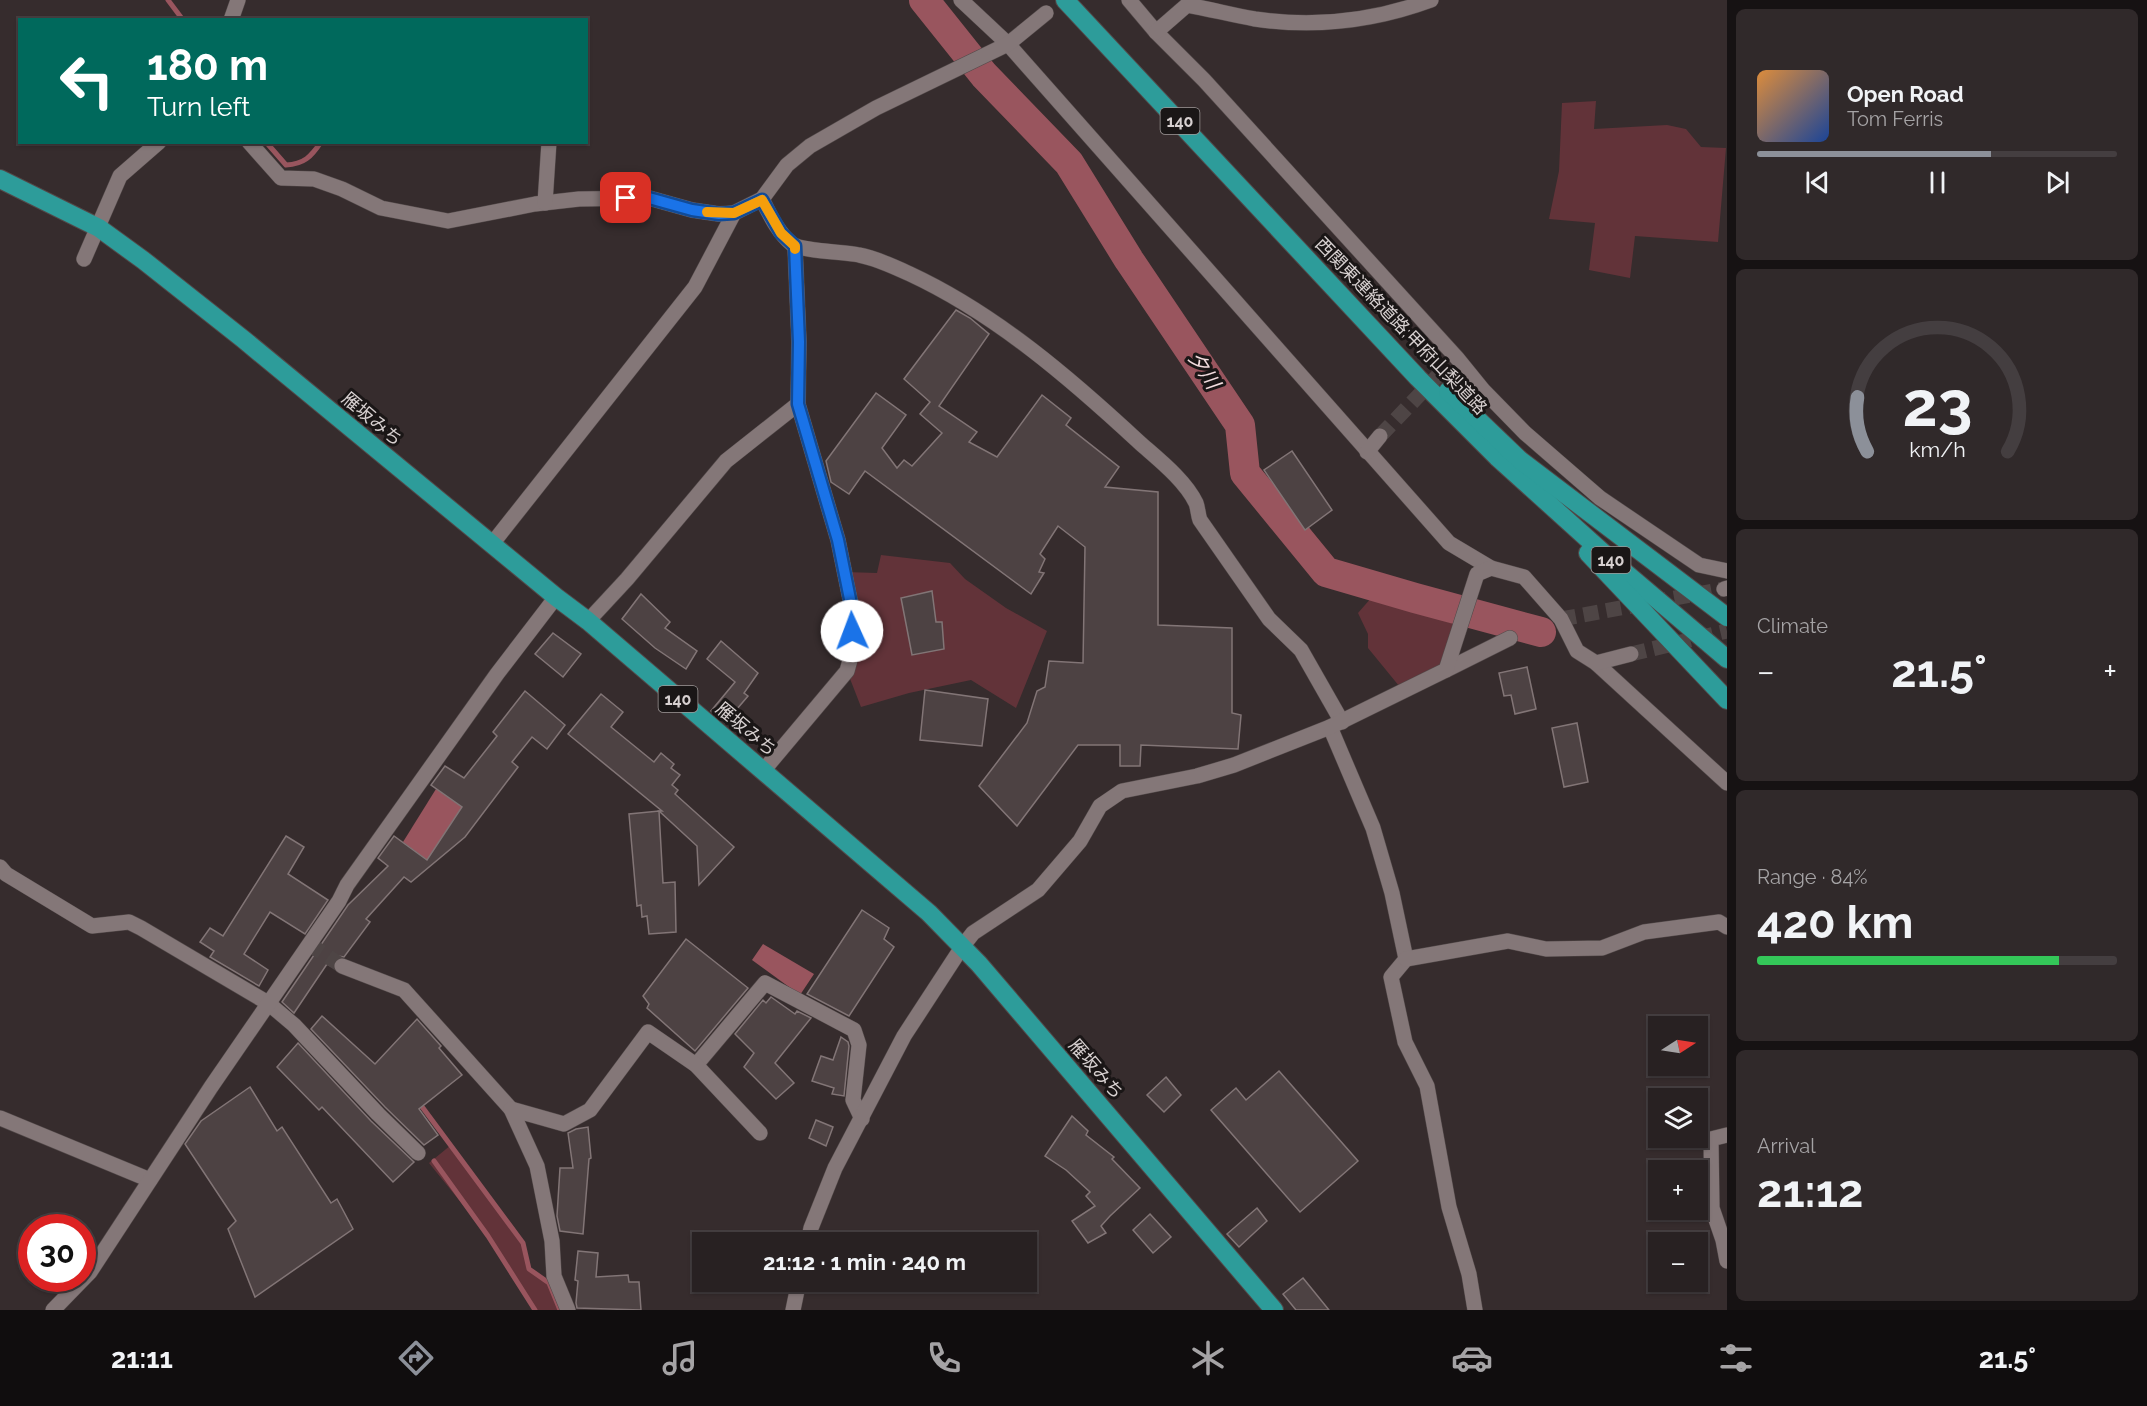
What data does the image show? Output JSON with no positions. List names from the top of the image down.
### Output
{
  "streets": {
    "highway": ["140", "西関東連絡道路;甲府山梨道路", "雁坂みち"]
  },
  "water": ["夕川"],
  "north": "right",
  "page": {
    "turn": ["180 m", "Turn left"],
    "song": ["Open Road", "Tom Ferris"],
    "tile": [
      "Climate",
      ["Range · 84%", "420 km"],
      ["Arrival", "21:12"]
    ],
    "heat": ["−", "21.5°", "+"],
    "map_buttons": ["+", "−"],
    "limit": "30",
    "trip": "21:12 · 1 min · 240 m",
    "tabs": ["21:11", "21.5°"],
    "gauge": ["23", "km/h"]
  }
}
